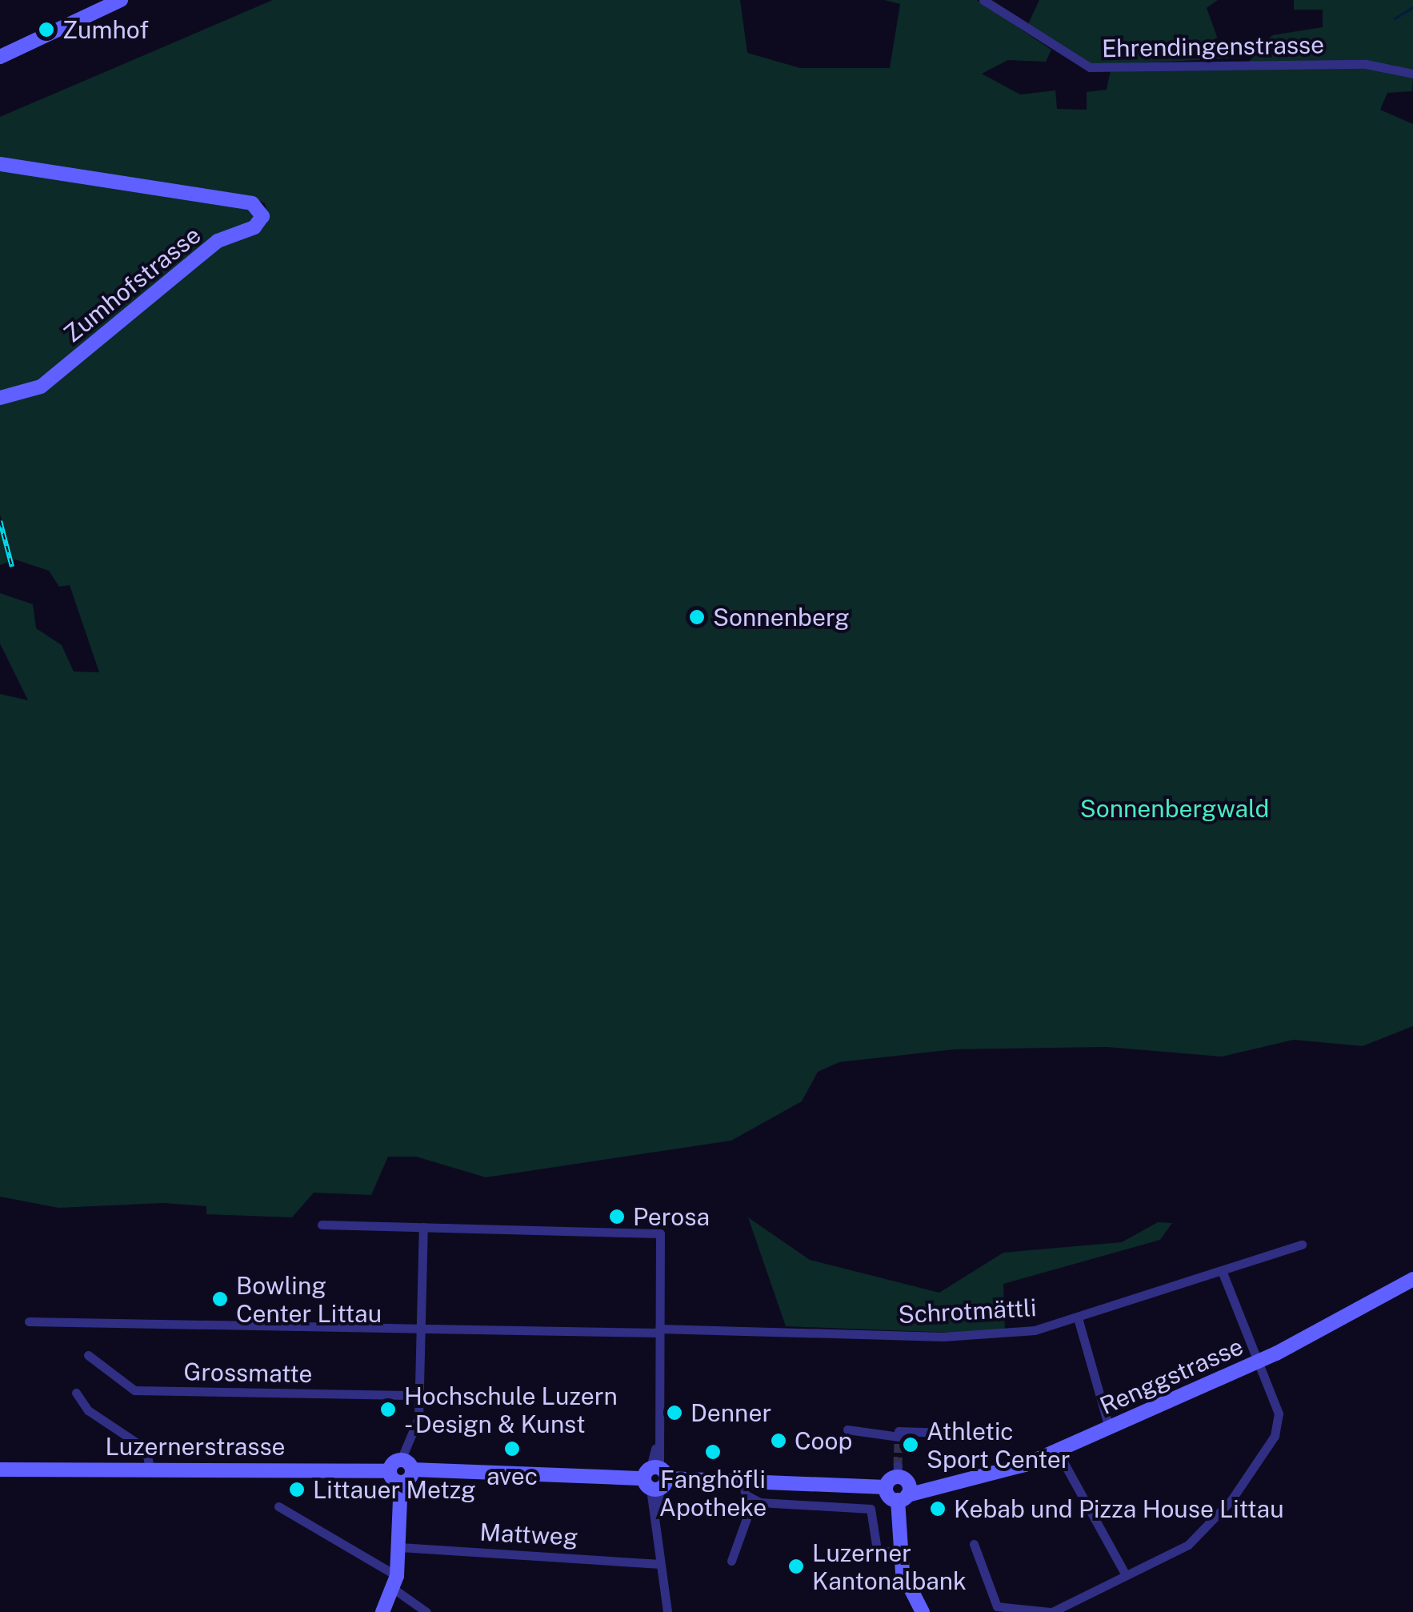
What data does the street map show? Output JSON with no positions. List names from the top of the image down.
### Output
{
  "streets": {
    "main road": ["Zumhofstrasse", "Renggstrasse", "Luzernerstrasse"],
    "street": [
      "Ehrendingenstrasse",
      "Schrotmättli",
      "Grossmatte",
      "Mattweg"
    ]
  },
  "parks": ["Sonnenbergwald"],
  "places": [
    "Zumhof",
    "Sonnenberg",
    "Perosa",
    "Bowling Center Littau",
    "Hochschule Luzern - Design & Kunst",
    "Denner",
    "Coop",
    "Athletic Sport Center",
    "avec",
    "Fanghöfli Apotheke",
    "Littauer Metzg",
    "Kebab und Pizza House Littau",
    "Luzerner Kantonalbank"
  ]
}
